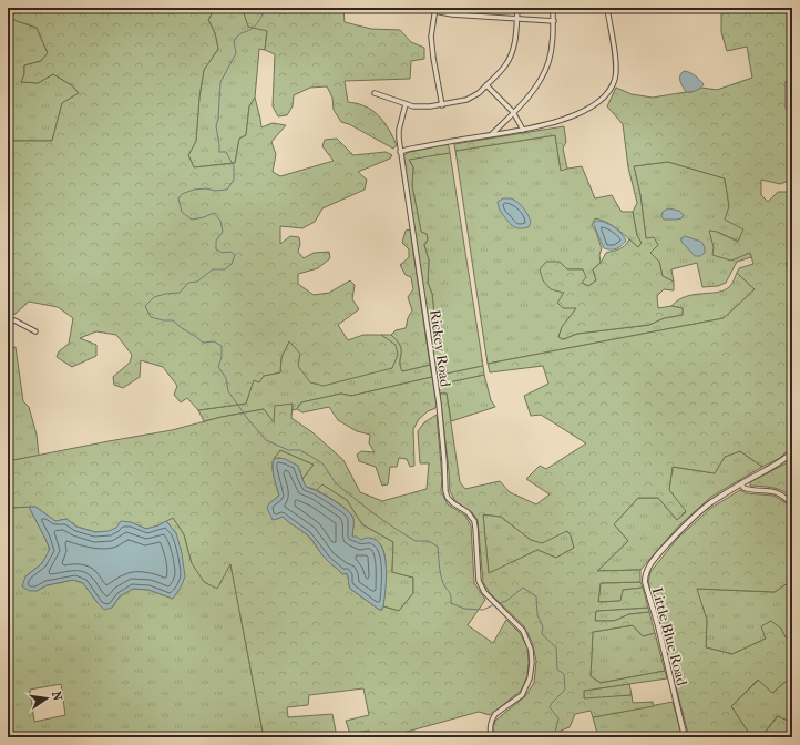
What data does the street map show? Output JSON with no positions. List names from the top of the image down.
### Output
{
  "streets": {
    "street": ["Rickey Road", "Little Blue Road"]
  },
  "north": "right"
}
